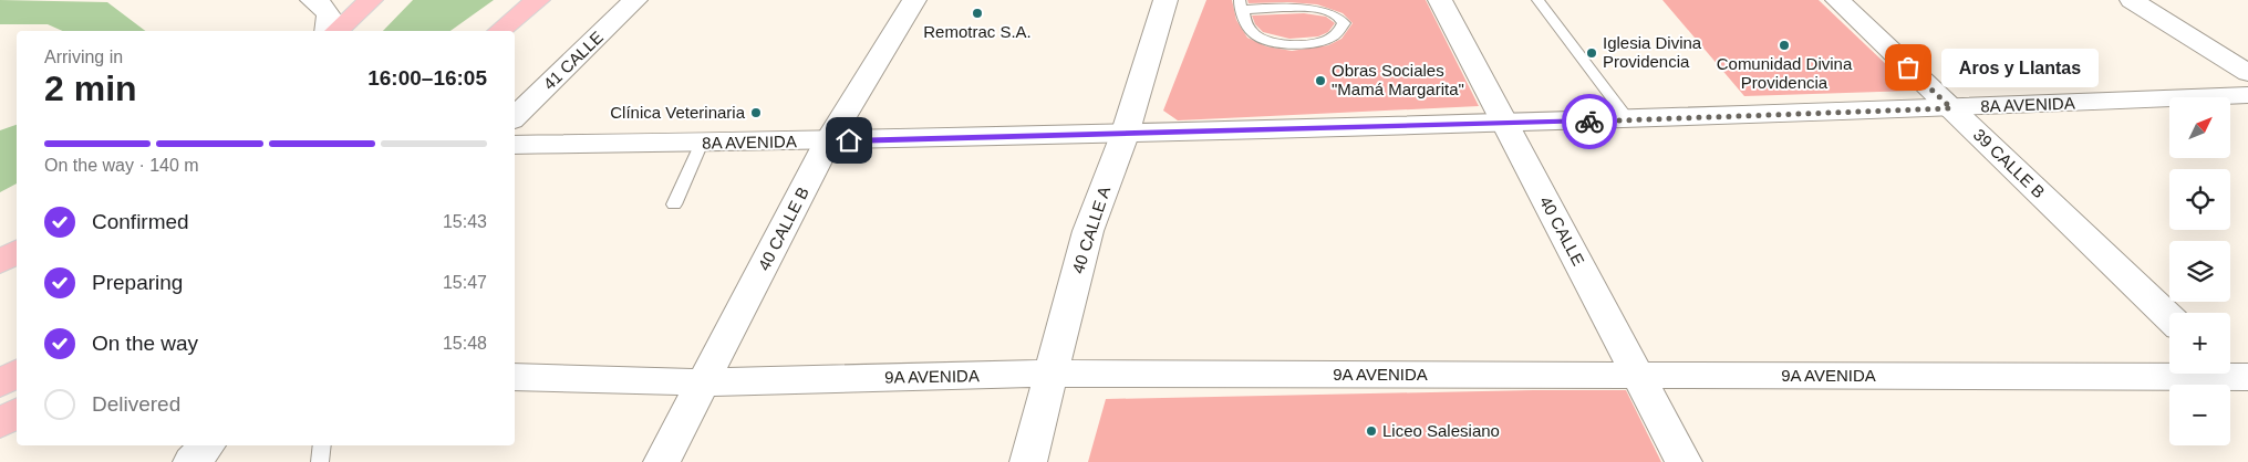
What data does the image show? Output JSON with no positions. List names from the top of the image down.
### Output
{
  "streets": {
    "street": [
      "41 CALLE",
      "8A AVENIDA",
      "39 CALLE B",
      "40 CALLE B",
      "40 CALLE A",
      "40 CALLE",
      "9A AVENIDA"
    ]
  },
  "crossings": [
    ["8A AVENIDA", "39 CALLE B"],
    ["8A AVENIDA", "40 CALLE B"],
    ["8A AVENIDA", "40 CALLE A"],
    ["8A AVENIDA", "40 CALLE"],
    ["40 CALLE B", "9A AVENIDA"],
    ["40 CALLE A", "9A AVENIDA"],
    ["40 CALLE", "9A AVENIDA"]
  ],
  "places": [
    "Remotrac S.A.",
    "Comunidad Divina Providencia",
    "Iglesia Divina Providencia",
    "Aros y Llantas",
    "Obras Sociales \"Mamá Margarita\"",
    "Clínica Veterinaria",
    "Liceo Salesiano"
  ],
  "north": "top right",
  "page": {
    "heading": ["2 min", "Arriving in", "16:00–16:05"],
    "bubble": "Aros y Llantas",
    "map_buttons": ["+", "−"],
    "bar": "On the way · 140 m",
    "list": [
      ["Confirmed", "15:43"],
      ["Preparing", "15:47"],
      ["On the way", "15:48"],
      "Delivered"
    ]
  }
}
